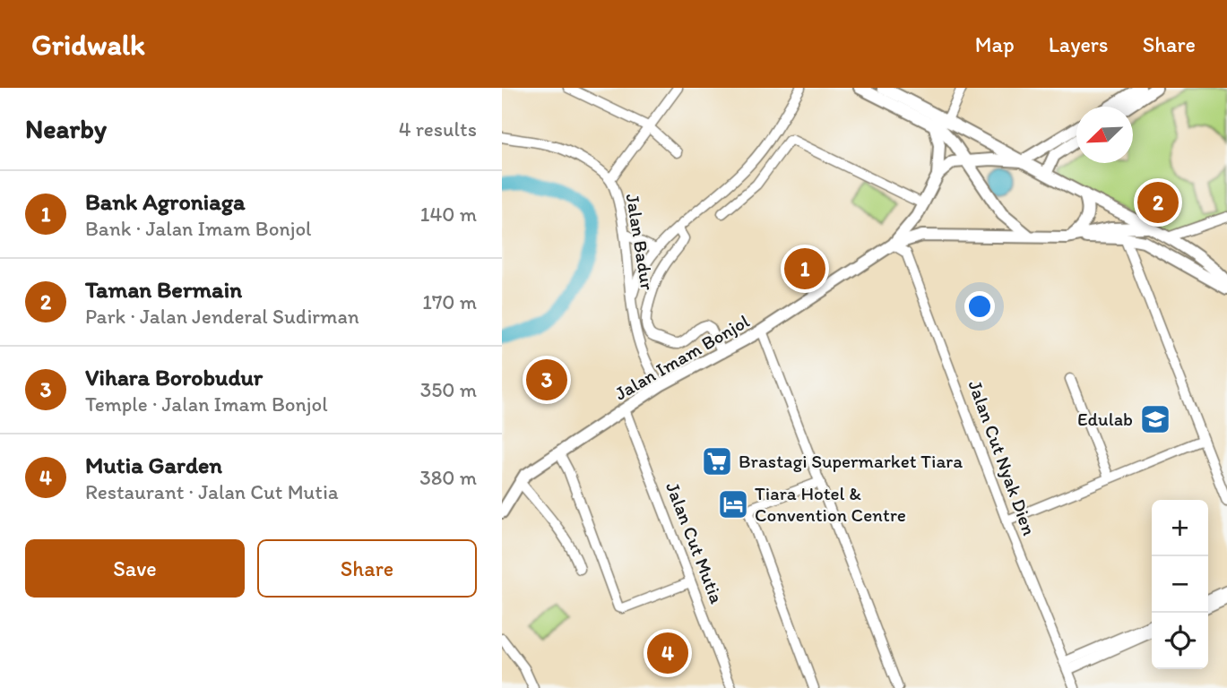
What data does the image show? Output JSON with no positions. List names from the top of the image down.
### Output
{
  "streets": {
    "main road": ["Jalan Imam Bonjol"],
    "street": ["Jalan Badur", "Jalan Cut Nyak Dien", "Jalan Cut Mutia"]
  },
  "crossings": [
    ["Jalan Badur", "Jalan Imam Bonjol"],
    ["Jalan Imam Bonjol", "Jalan Cut Nyak Dien"],
    ["Jalan Imam Bonjol", "Jalan Cut Mutia"]
  ],
  "places": {
    "school or university": ["Edulab"],
    "supermarket": ["Brastagi Supermarket Tiara"],
    "hotel": ["Tiara Hotel & Convention Centre"]
  },
  "north": "bottom left",
  "page": {
    "header": "Gridwalk",
    "nav": ["Map", "Layers", "Share"],
    "heading": ["Nearby", "4 results"],
    "list": [
      {
        "mark": "1",
        "name": "Bank Agroniaga",
        "note": "Bank · Jalan Imam Bonjol",
        "value": "140 m"
      },
      {
        "mark": "2",
        "name": "Taman Bermain",
        "note": "Park · Jalan Jenderal Sudirman",
        "value": "170 m"
      },
      {
        "mark": "3",
        "name": "Vihara Borobudur",
        "note": "Temple · Jalan Imam Bonjol",
        "value": "350 m"
      },
      {
        "mark": "4",
        "name": "Mutia Garden",
        "note": "Restaurant · Jalan Cut Mutia",
        "value": "380 m"
      }
    ],
    "pins": [
      "2",
      "1",
      "3",
      "4"
    ],
    "map_buttons": ["+", "−"],
    "buttons": ["Save", "Share"]
  }
}
